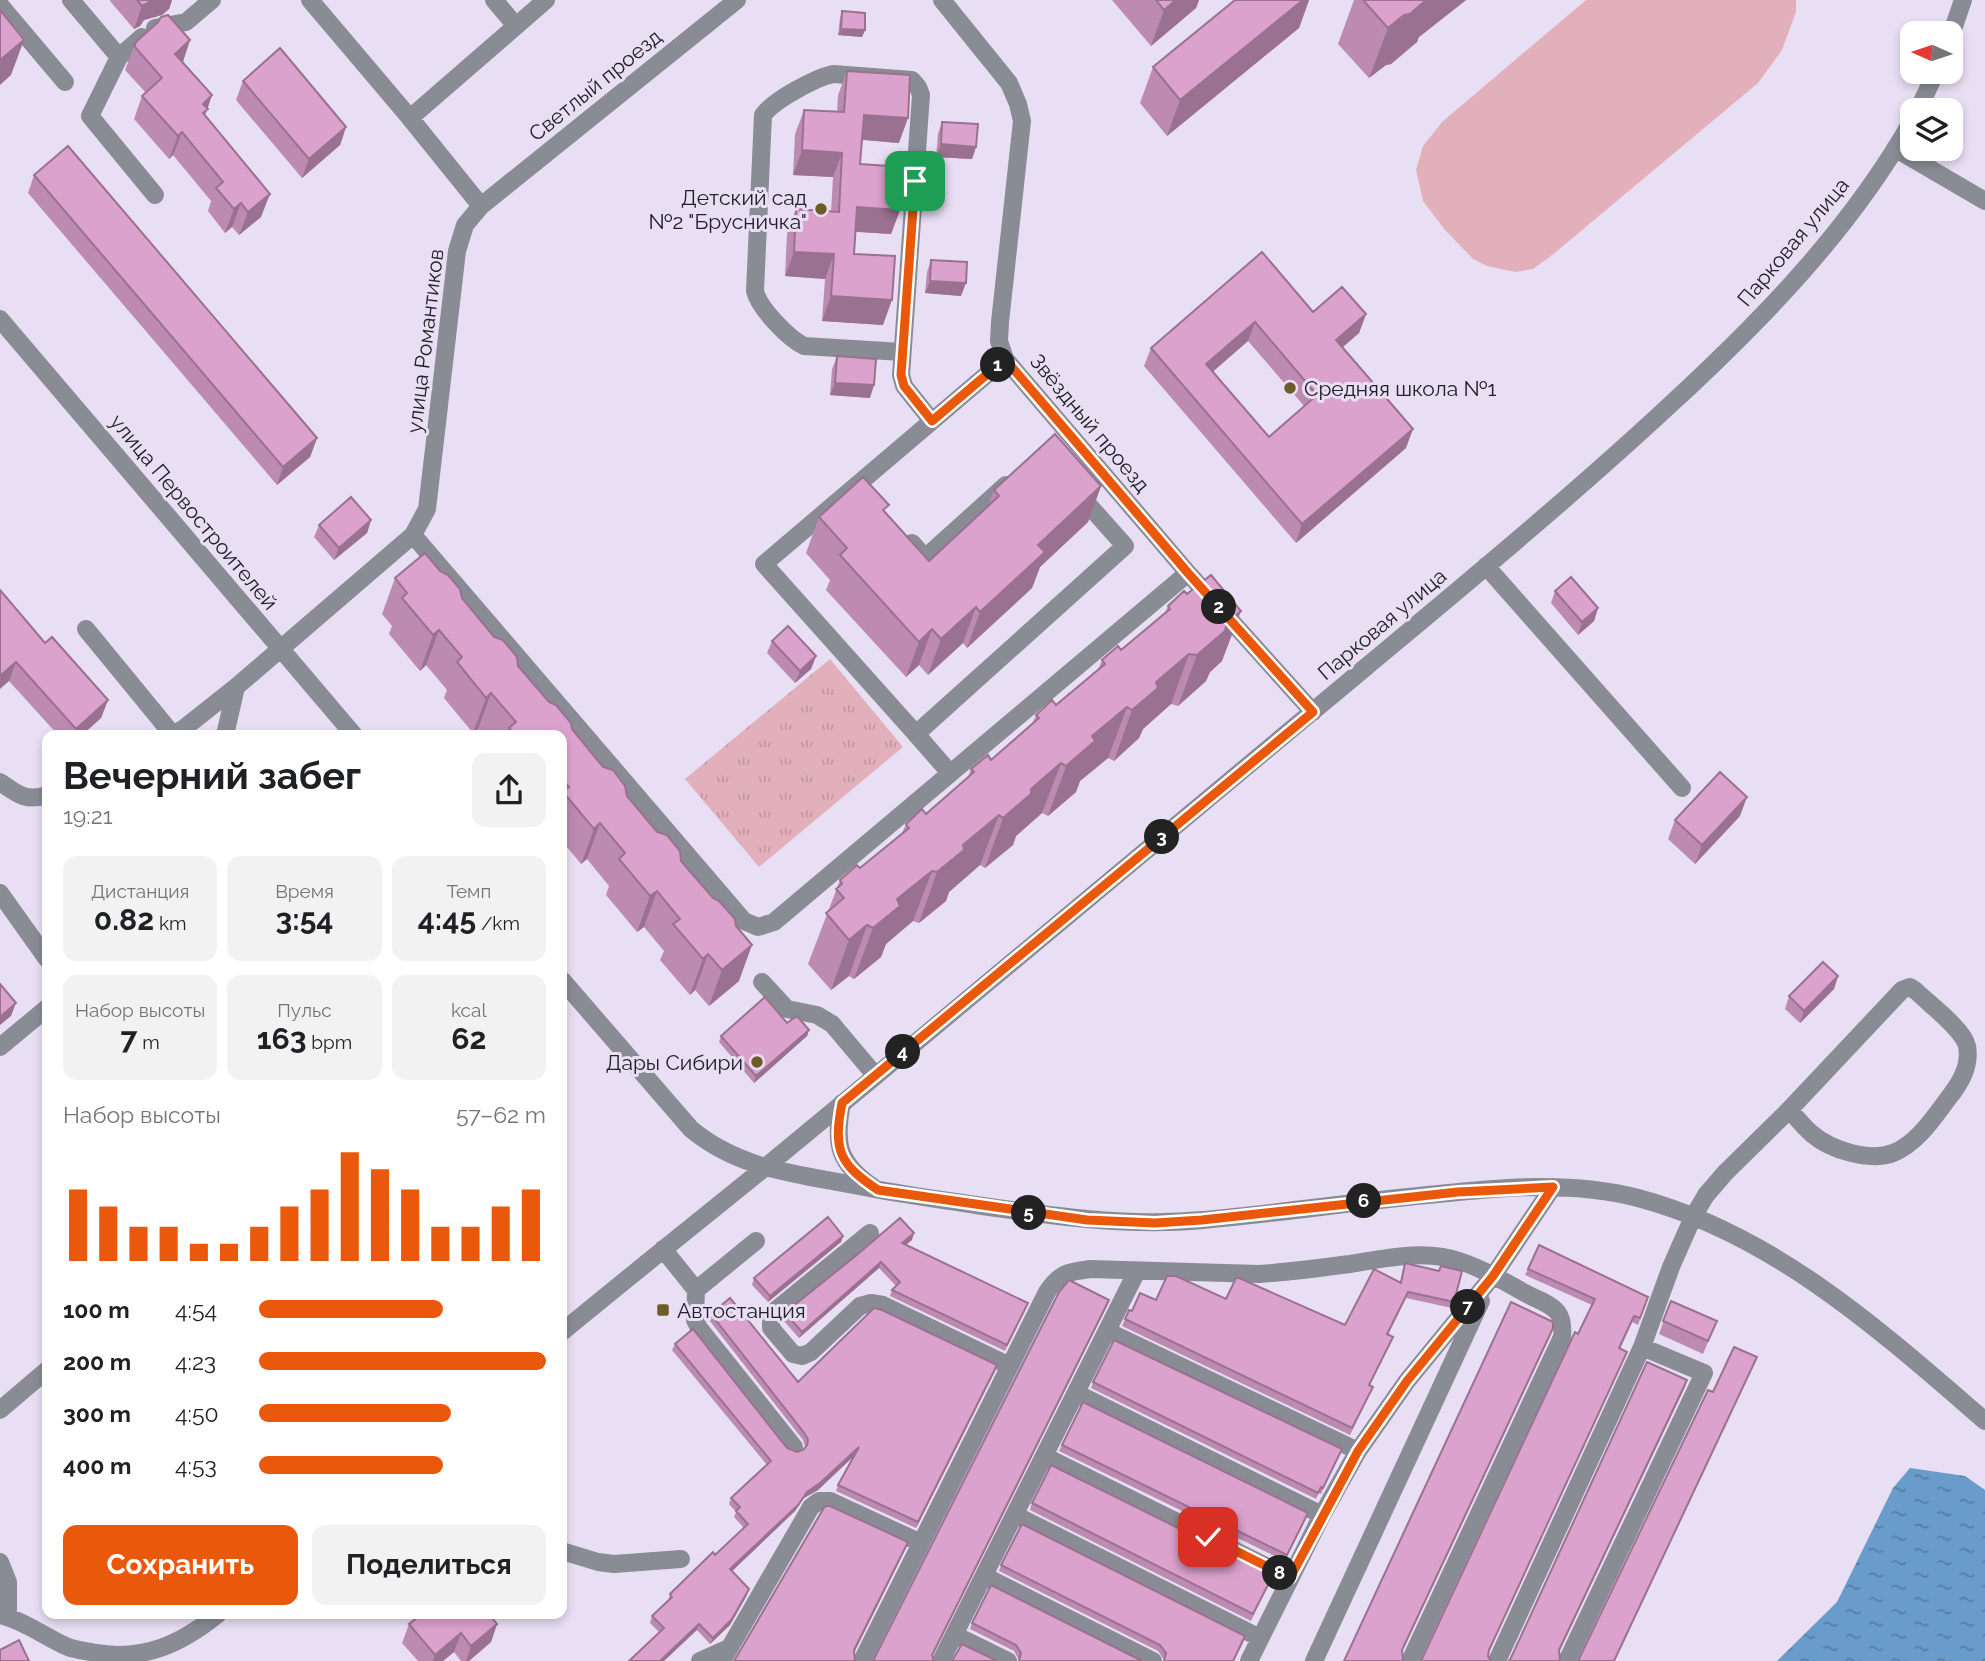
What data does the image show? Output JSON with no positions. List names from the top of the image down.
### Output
{
  "streets": {
    "street": [
      "Светлый проезд",
      "Парковая улица",
      "улица Романтиков",
      "Звёздный проезд",
      "улица Первостроителей"
    ]
  },
  "crossings": [
    ["Светлый проезд", "улица Романтиков"],
    ["Парковая улица", "Звёздный проезд"],
    ["улица Романтиков", "улица Первостроителей"]
  ],
  "places": {
    "other": ["Детский сад №2 \"Брусничка\"", "Средняя школа №1", "Дары Сибири"],
    "transit": ["Автостанция"]
  },
  "north": "left",
  "page": {
    "pins": [
      "1",
      "2",
      "3",
      "4",
      "6",
      "5",
      "7",
      "8"
    ],
    "heading": ["Вечерний забег", "19:21"],
    "stats": [
      ["Дистанция", "0.82 km"],
      ["Время", "3:54"],
      ["Темп", "4:45 /km"],
      ["Набор высоты", "7 m"],
      ["Пульс", "163 bpm"],
      ["kcal", "62"]
    ],
    "chart": ["Набор высоты", "57–62 m"],
    "list": [
      {
        "name": "100 m",
        "note": "4:54"
      },
      {
        "name": "200 m",
        "note": "4:23"
      },
      {
        "name": "300 m",
        "note": "4:50"
      },
      {
        "name": "400 m",
        "note": "4:53"
      }
    ],
    "buttons": ["Сохранить", "Поделиться"]
  }
}
